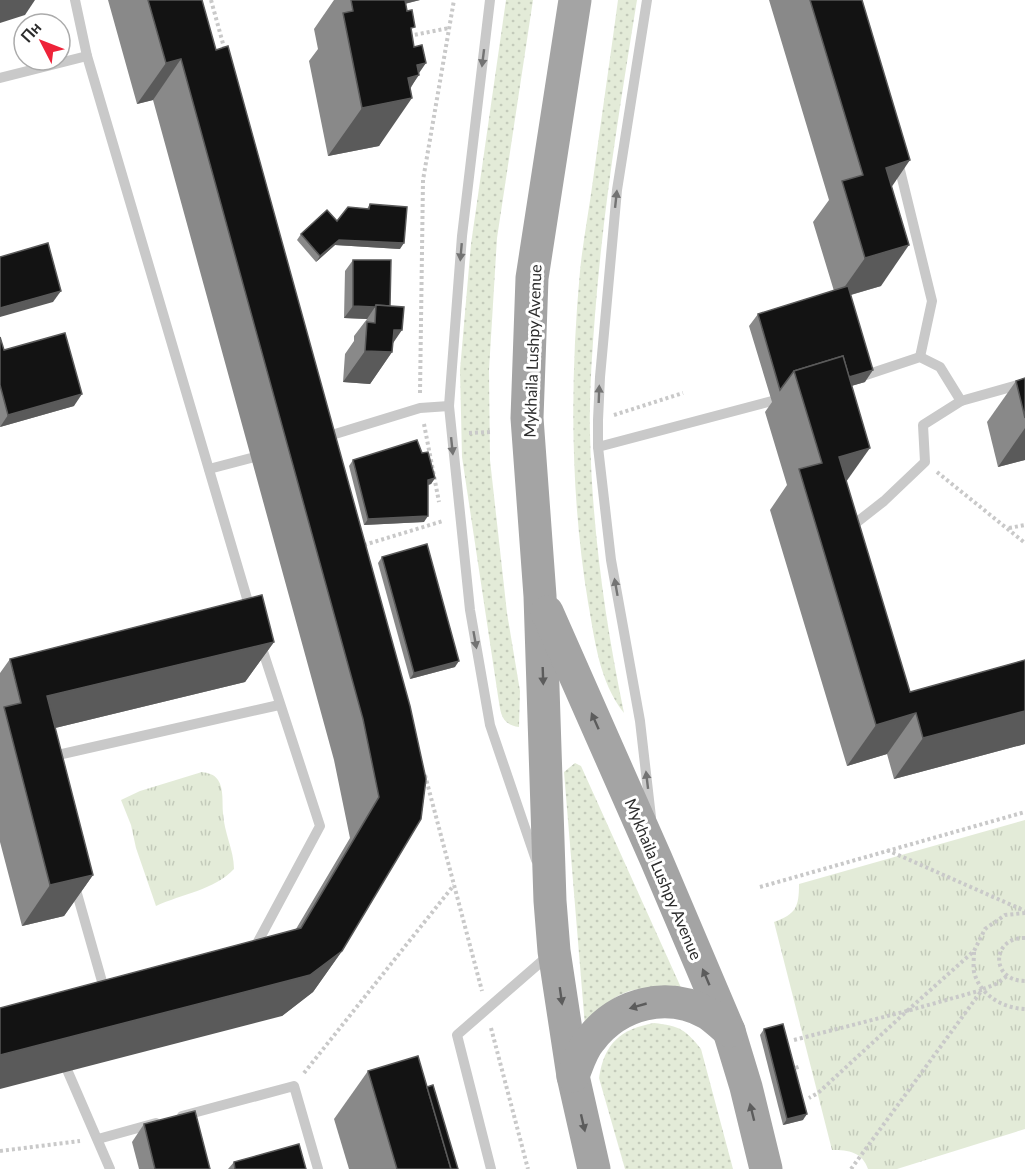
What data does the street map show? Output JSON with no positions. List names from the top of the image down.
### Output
{
  "streets": {
    "main road": ["Mykhaila Lushpy Avenue"]
  },
  "north": "top left"
}
